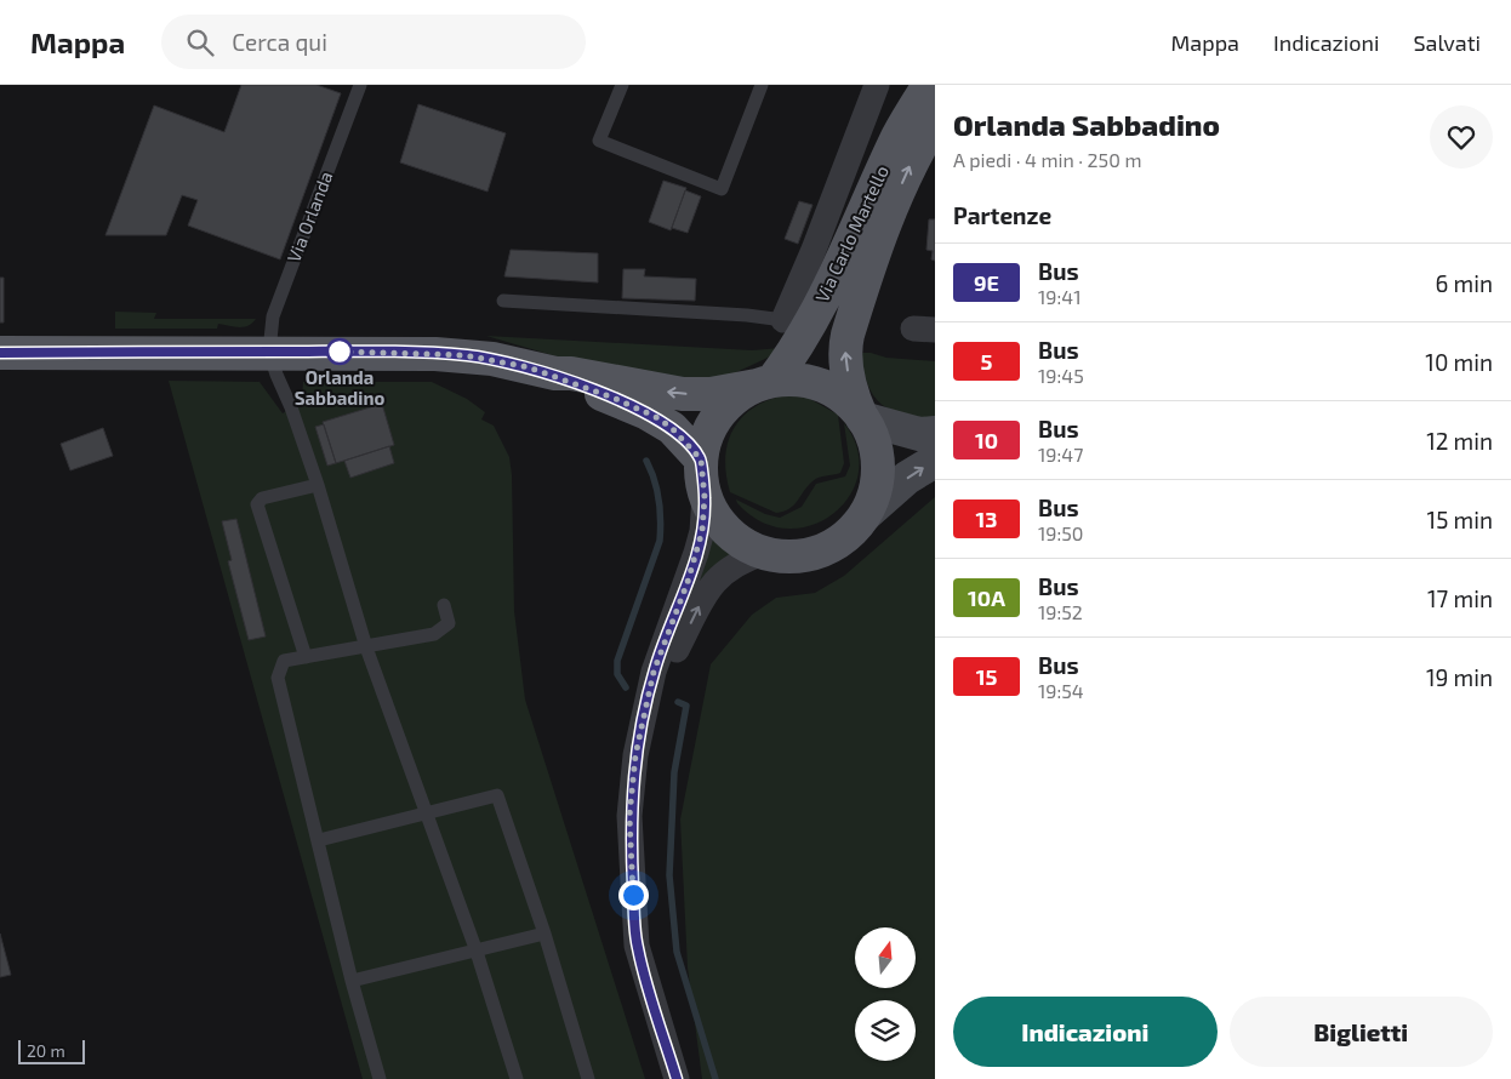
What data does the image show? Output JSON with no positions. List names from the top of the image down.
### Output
{
  "streets": {
    "main road": ["Via Carlo Martello"],
    "lane": ["Via Orlanda"]
  },
  "places": ["Orlanda Sabbadino"],
  "lines": ["bus line 9E"],
  "scale_bar": "20 m",
  "north": "top",
  "page": {
    "header": "Mappa",
    "search": "Cerca qui",
    "nav": ["Mappa", "Indicazioni", "Salvati"],
    "heading": [
      ["Orlanda Sabbadino", "A piedi · 4 min · 250 m"],
      "Partenze"
    ],
    "list": [
      {
        "mark": "9E",
        "name": "Bus",
        "note": "19:41",
        "value": "6 min"
      },
      {
        "mark": "5",
        "name": "Bus",
        "note": "19:45",
        "value": "10 min"
      },
      {
        "mark": "10",
        "name": "Bus",
        "note": "19:47",
        "value": "12 min"
      },
      {
        "mark": "13",
        "name": "Bus",
        "note": "19:50",
        "value": "15 min"
      },
      {
        "mark": "10A",
        "name": "Bus",
        "note": "19:52",
        "value": "17 min"
      },
      {
        "mark": "15",
        "name": "Bus",
        "note": "19:54",
        "value": "19 min"
      }
    ],
    "buttons": ["Indicazioni", "Biglietti"],
    "scale": "20 m"
  }
}
